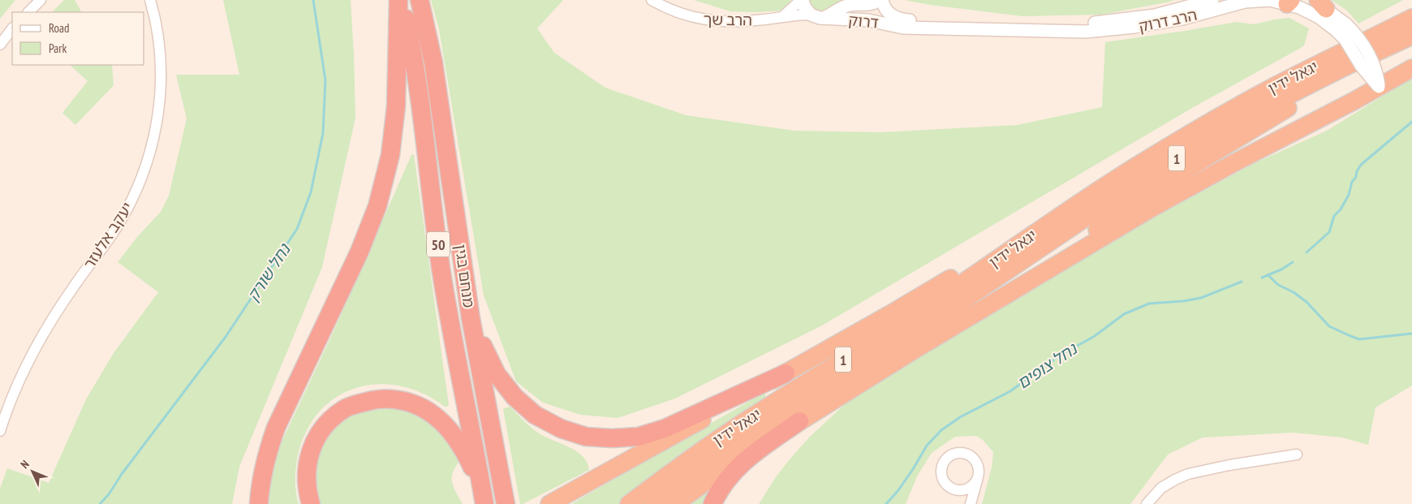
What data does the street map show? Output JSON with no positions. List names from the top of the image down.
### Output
{
  "streets": {
    "highway": [
      "יגאל ידין",
      "1",
      "50",
      "מנחם בגין"
    ],
    "street": [
      "הרב שך",
      "הרב דרוק",
      "דרוק",
      "יעקב אלעזר"
    ]
  },
  "crossings": [
    ["הרב שך", "דרוק"],
    ["הרב דרוק", "דרוק"]
  ],
  "water": ["נחל שורק", "נחל צופים"],
  "legend": ["Road", "Park"],
  "north": "top left"
}
